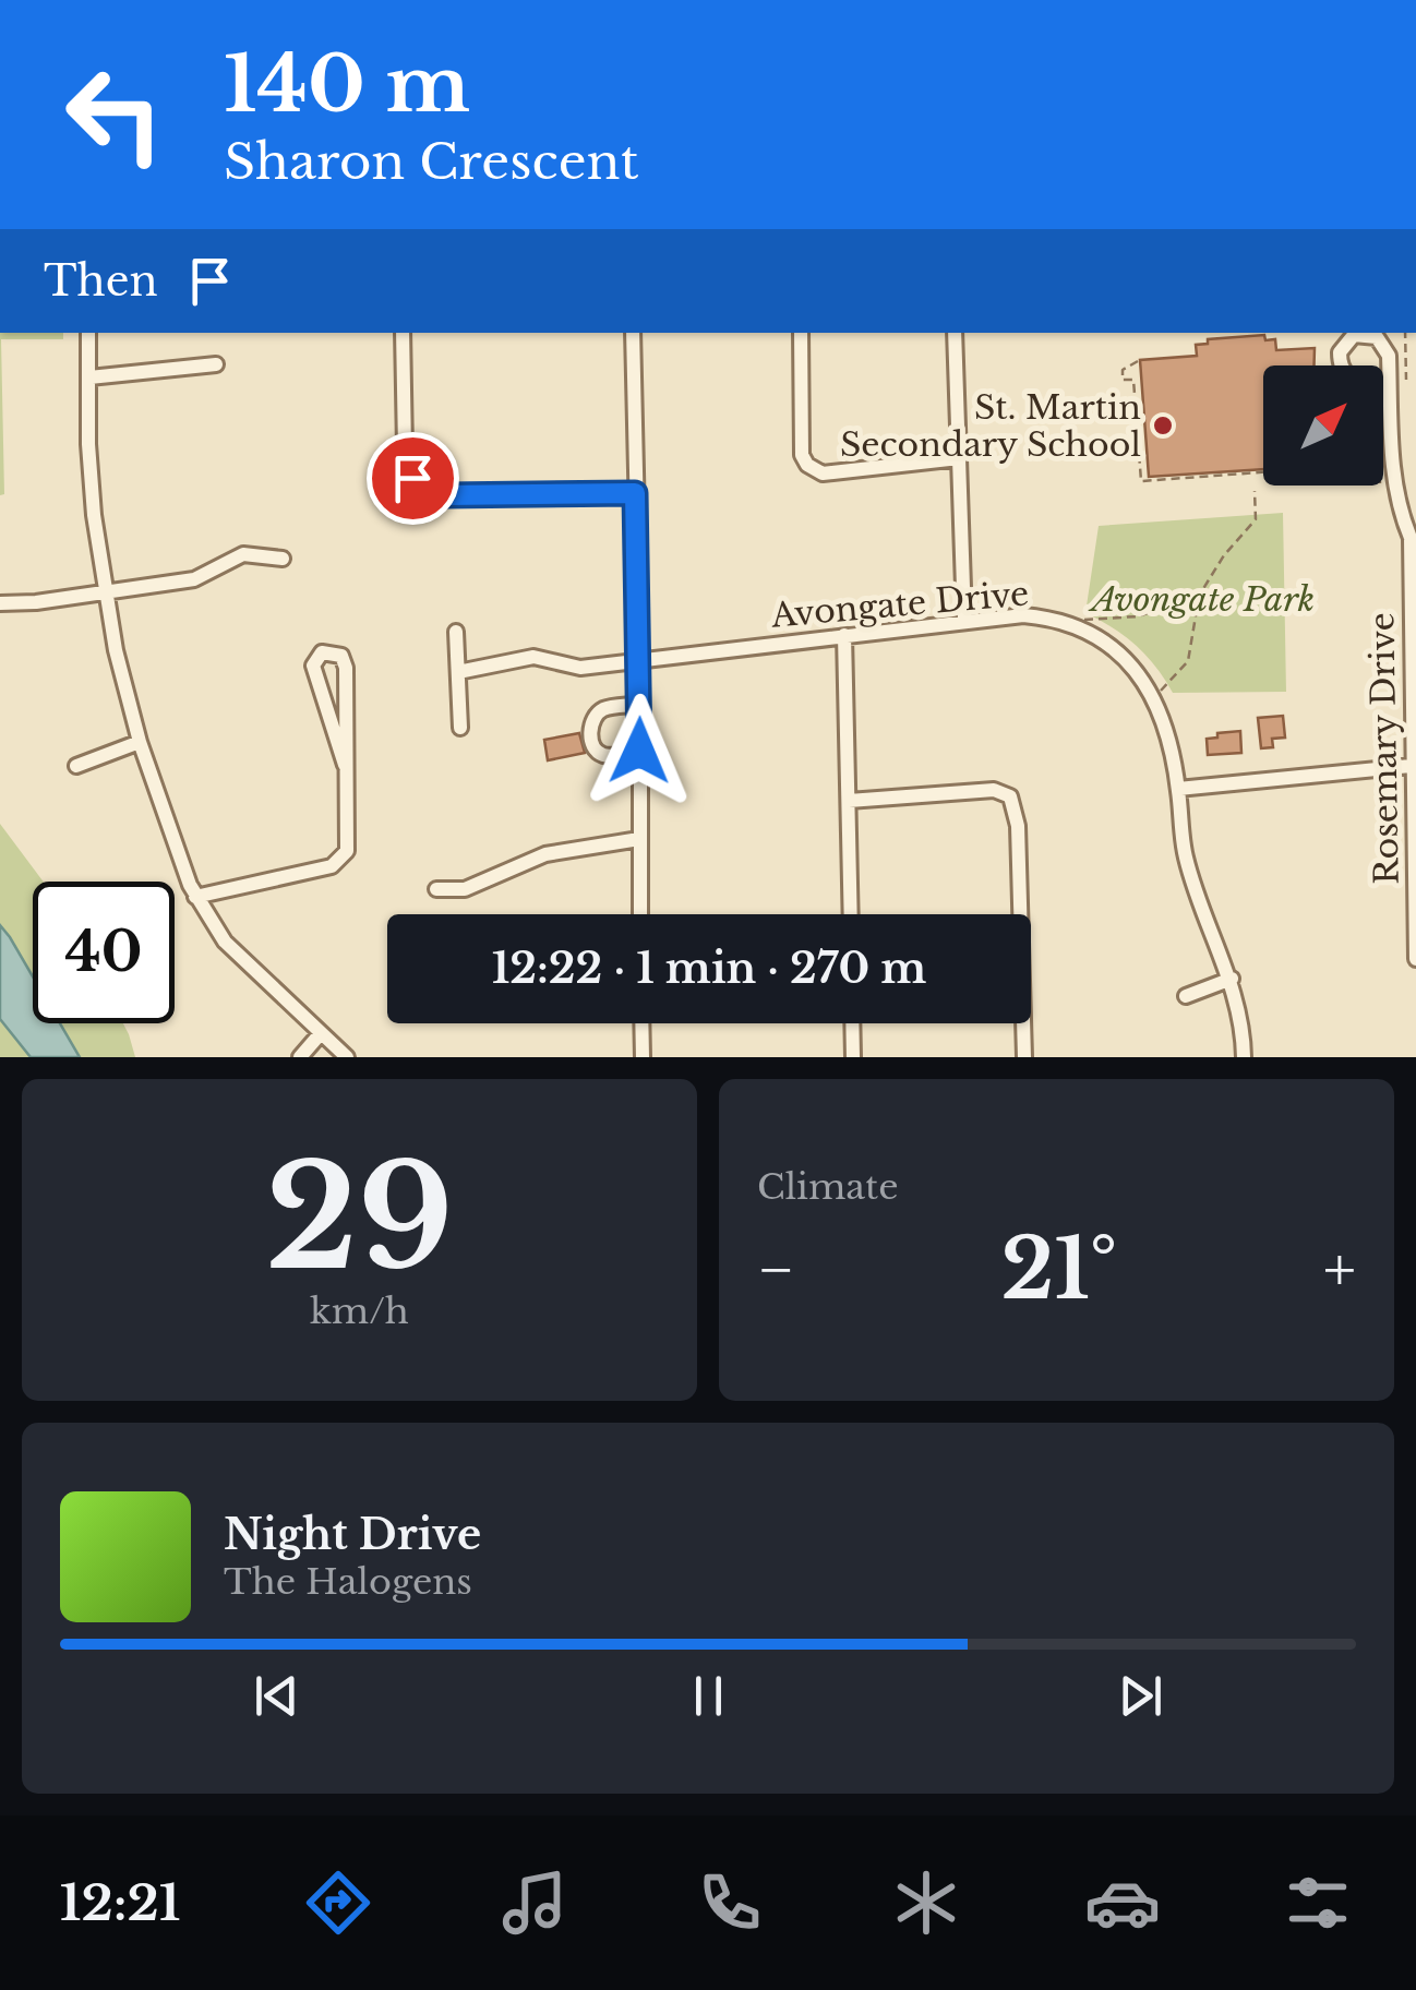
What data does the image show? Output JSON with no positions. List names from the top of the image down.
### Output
{
  "streets": {
    "street": ["Avongate Drive", "Rosemary Drive"]
  },
  "parks": ["Avongate Park"],
  "places": ["St. Martin Secondary School"],
  "north": "top right",
  "page": {
    "turn": ["140 m", "Sharon Crescent"],
    "then": "Then",
    "limit": "40",
    "trip": "12:22 · 1 min · 270 m",
    "tile": [
      ["29", "km/h"],
      "Climate"
    ],
    "heat": ["−", "21°", "+"],
    "song": ["Night Drive", "The Halogens"],
    "tabs": "12:21"
  }
}
